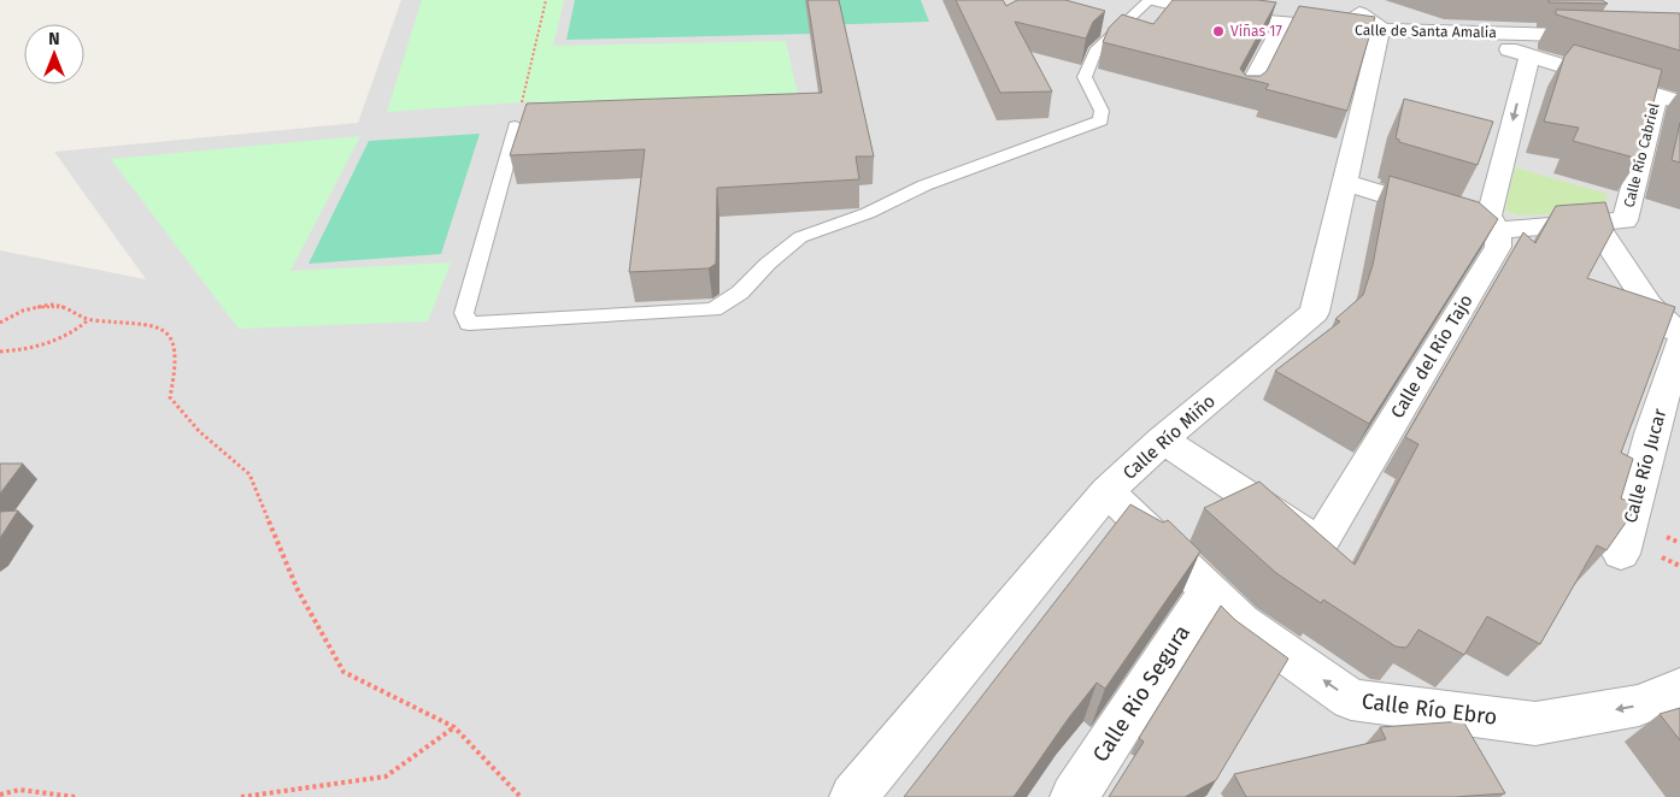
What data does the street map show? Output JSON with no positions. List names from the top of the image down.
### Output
{
  "streets": {
    "street": [
      "Calle de Santa Amalia",
      "Calle Río Cabriel",
      "Calle del Río Tajo",
      "Calle Río Miño",
      "Calle Río Jucar",
      "Calle Rio Segura",
      "Calle Río Ebro"
    ]
  },
  "crossings": [
    ["Calle de Santa Amalia", "Calle Río Miño"],
    ["Calle del Río Tajo", "Calle Río Miño"],
    ["Calle Río Miño", "Calle Río Ebro"],
    ["Calle Rio Segura", "Calle Río Ebro"]
  ],
  "one_way": ["Calle Río Ebro"],
  "places": ["Viñas 17"],
  "north": "top"
}
